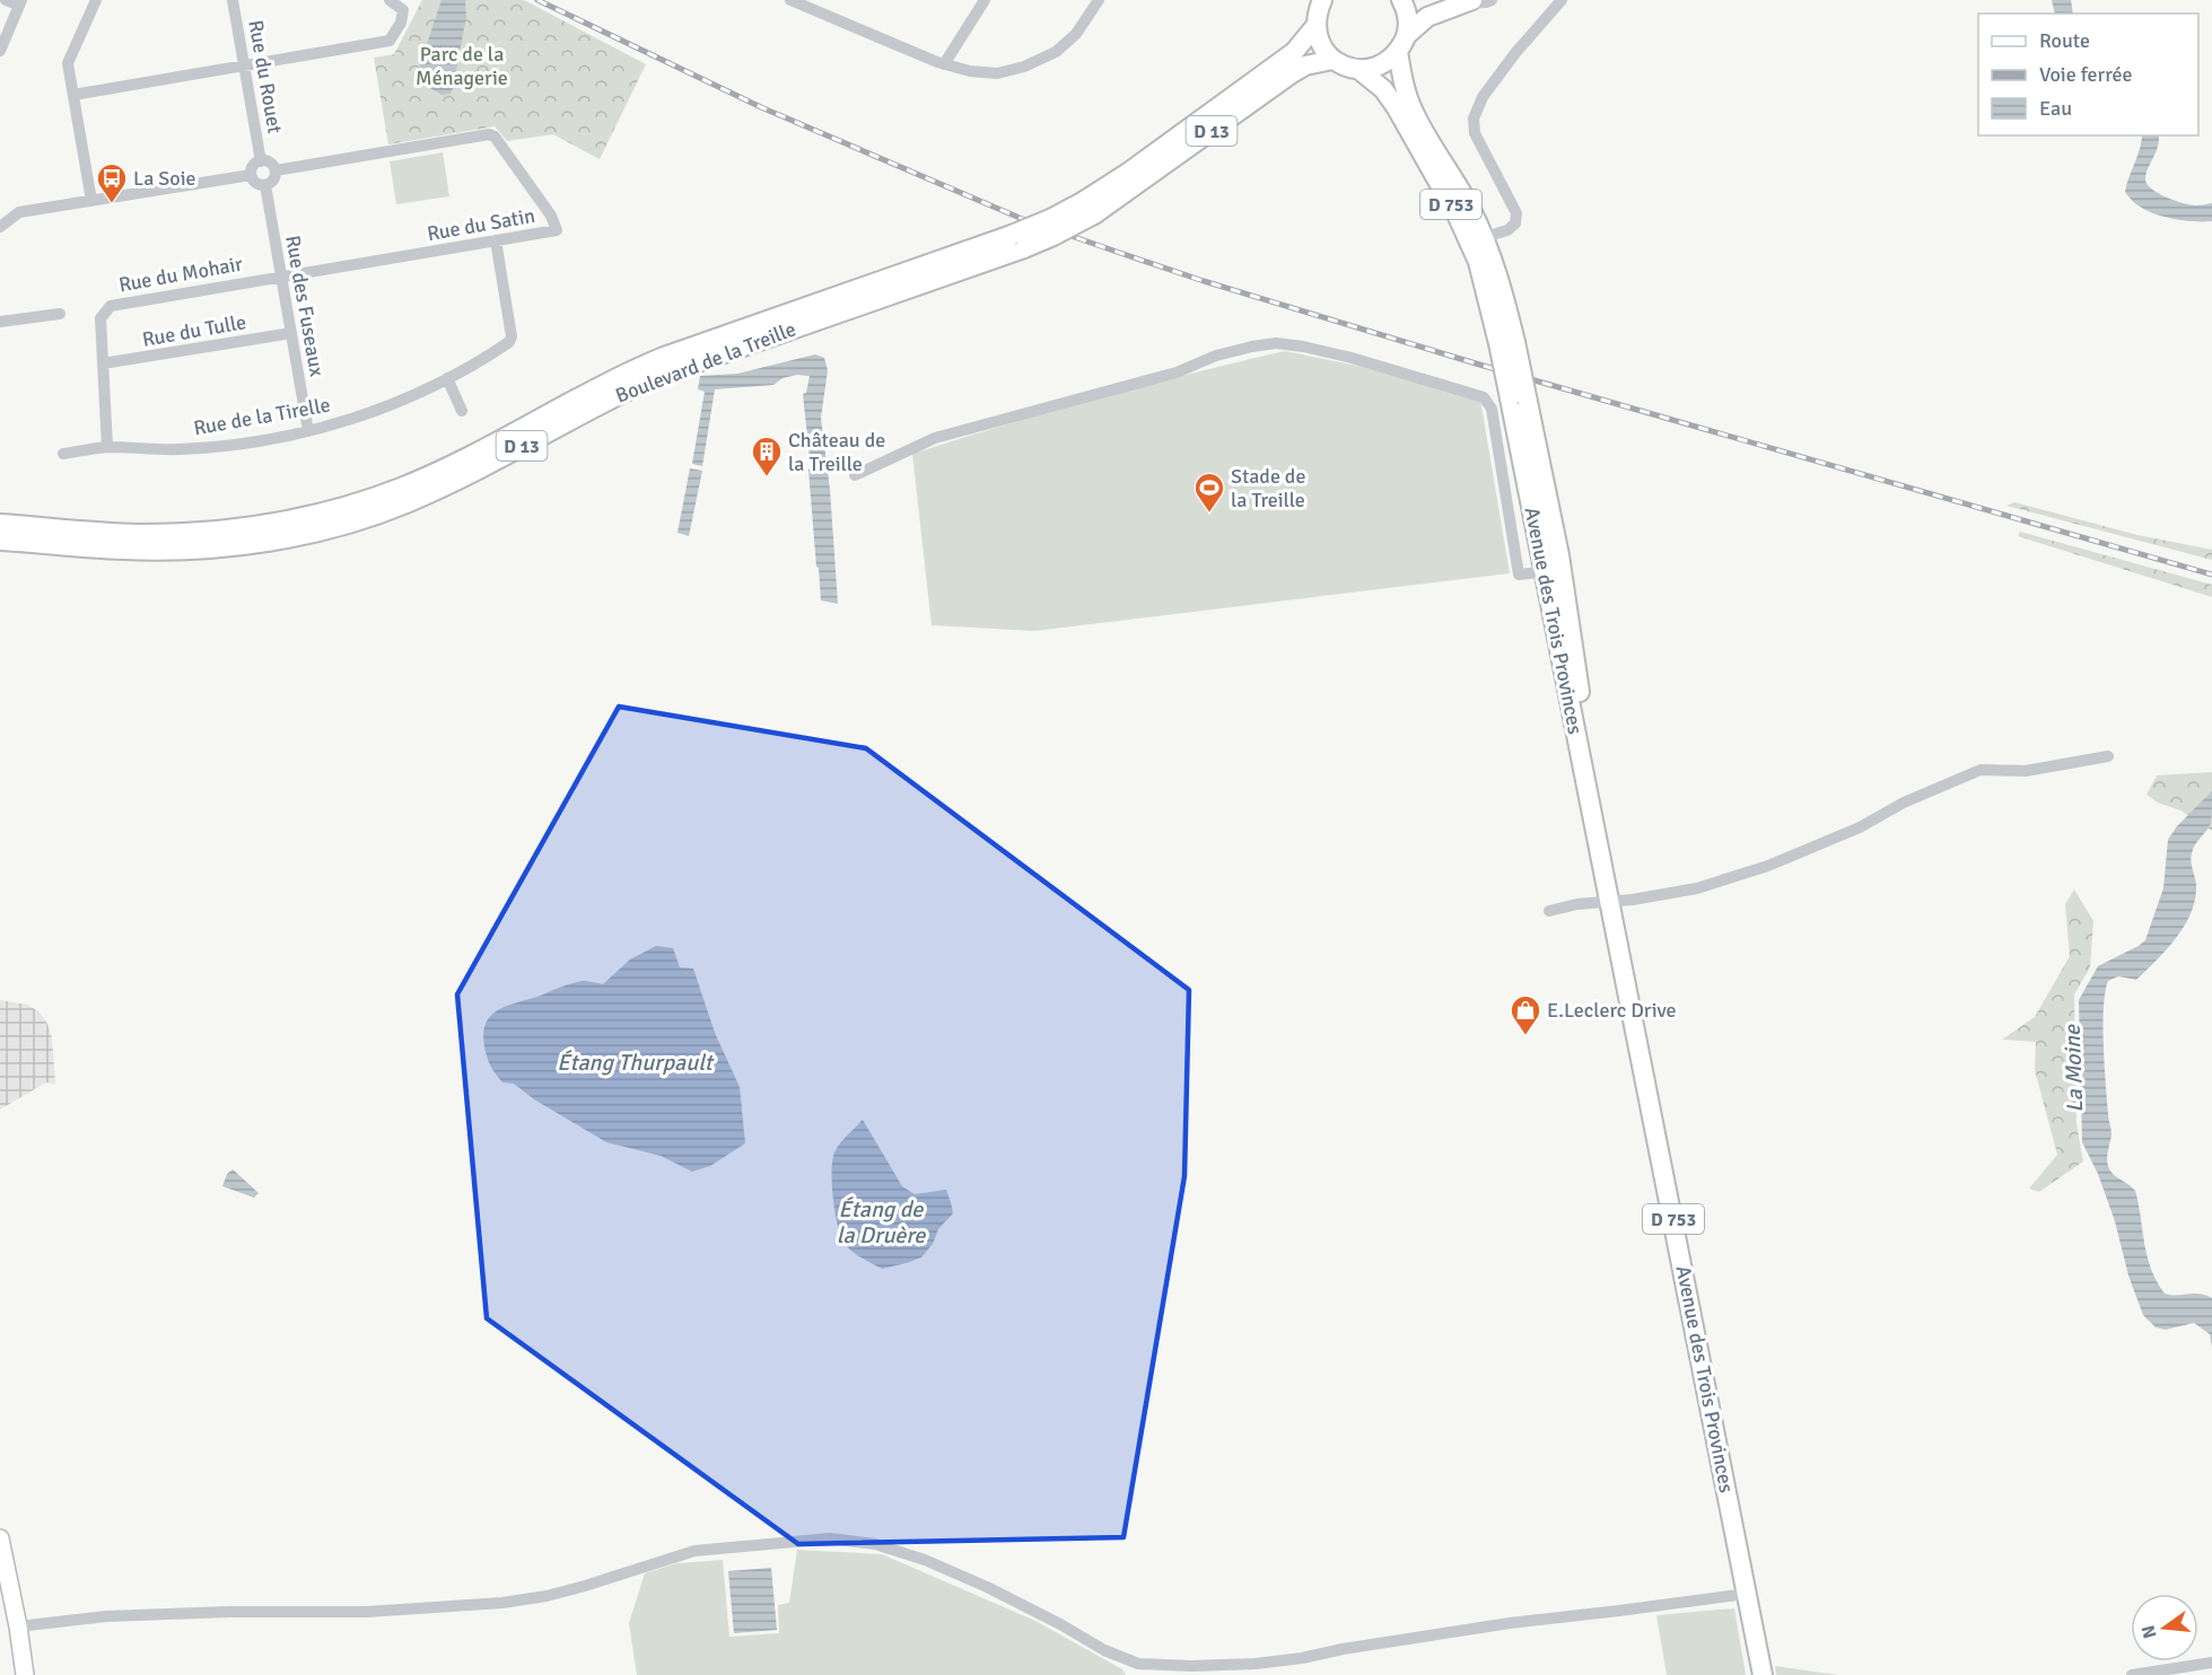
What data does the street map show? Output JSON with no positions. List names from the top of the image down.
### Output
{
  "streets": {
    "main road": [
      "D 13",
      "D 753",
      "Boulevard de la Treille",
      "Avenue des Trois Provinces"
    ],
    "street": [
      "Rue du Rouet",
      "Rue du Satin",
      "Rue du Mohair",
      "Rue des Fuseaux",
      "Rue du Tulle",
      "Rue de la Tirelle"
    ]
  },
  "crossings": [
    ["Rue du Rouet", "Rue du Satin"],
    ["Rue du Rouet", "Rue des Fuseaux"],
    ["D 753", "Avenue des Trois Provinces"],
    ["Rue du Satin", "Rue du Mohair"],
    ["Rue du Satin", "Rue des Fuseaux"],
    ["Rue du Satin", "Rue de la Tirelle"],
    ["Rue du Mohair", "Rue des Fuseaux"],
    ["Rue du Mohair", "Rue du Tulle"],
    ["Rue du Mohair", "Rue de la Tirelle"],
    ["Rue des Fuseaux", "Rue du Tulle"],
    ["Rue des Fuseaux", "Rue de la Tirelle"]
  ],
  "water": ["Étang Thurpault", "La Moine", "Étang de la Druère"],
  "parks": ["Parc de la Ménagerie"],
  "places": {
    "bus stop": ["La Soie"],
    "building": ["Château de la Treille"],
    "sports": ["Stade de la Treille"],
    "shop": ["E.Leclerc Drive"]
  },
  "legend": ["Route", "Voie ferrée", "Eau"],
  "north": "left"
}
